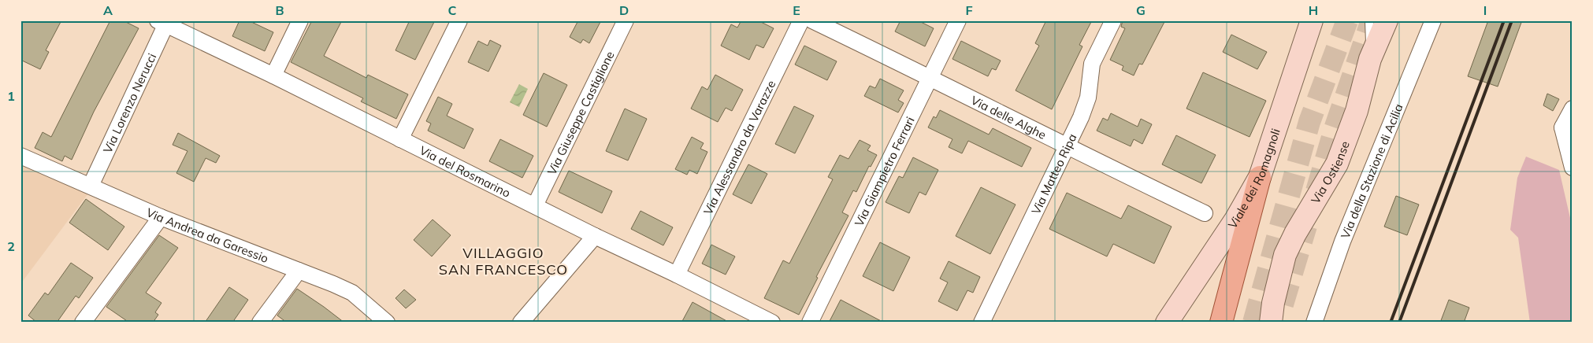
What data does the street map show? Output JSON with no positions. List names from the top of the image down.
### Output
{
  "streets": {
    "main road": ["Via Ostiense", "Viale dei Romagnoli"],
    "street": [
      "Via Lorenzo Nerucci",
      "Via Giuseppe Castiglione",
      "Via delle Alghe",
      "Via Alessandro da Varazze",
      "Via del Rosmarino",
      "Via della Stazione di Acilia",
      "Via Giampietro Ferrari",
      "Via Matteo Ripa",
      "Via Andrea da Garessio"
    ]
  },
  "crossings": [
    ["Via Lorenzo Nerucci", "Via del Rosmarino"],
    ["Via Lorenzo Nerucci", "Via Andrea da Garessio"],
    ["Via Giuseppe Castiglione", "Via del Rosmarino"],
    ["Via delle Alghe", "Via Giampietro Ferrari"],
    ["Via delle Alghe", "Via Matteo Ripa"],
    ["Via Alessandro da Varazze", "Via del Rosmarino"]
  ],
  "districts": ["VILLAGGIO SAN FRANCESCO"],
  "grid": {
    "columns": [
      "A",
      "B",
      "C",
      "D",
      "E",
      "F",
      "G",
      "H",
      "I"
    ],
    "rows": ["1", "2"]
  }
}
